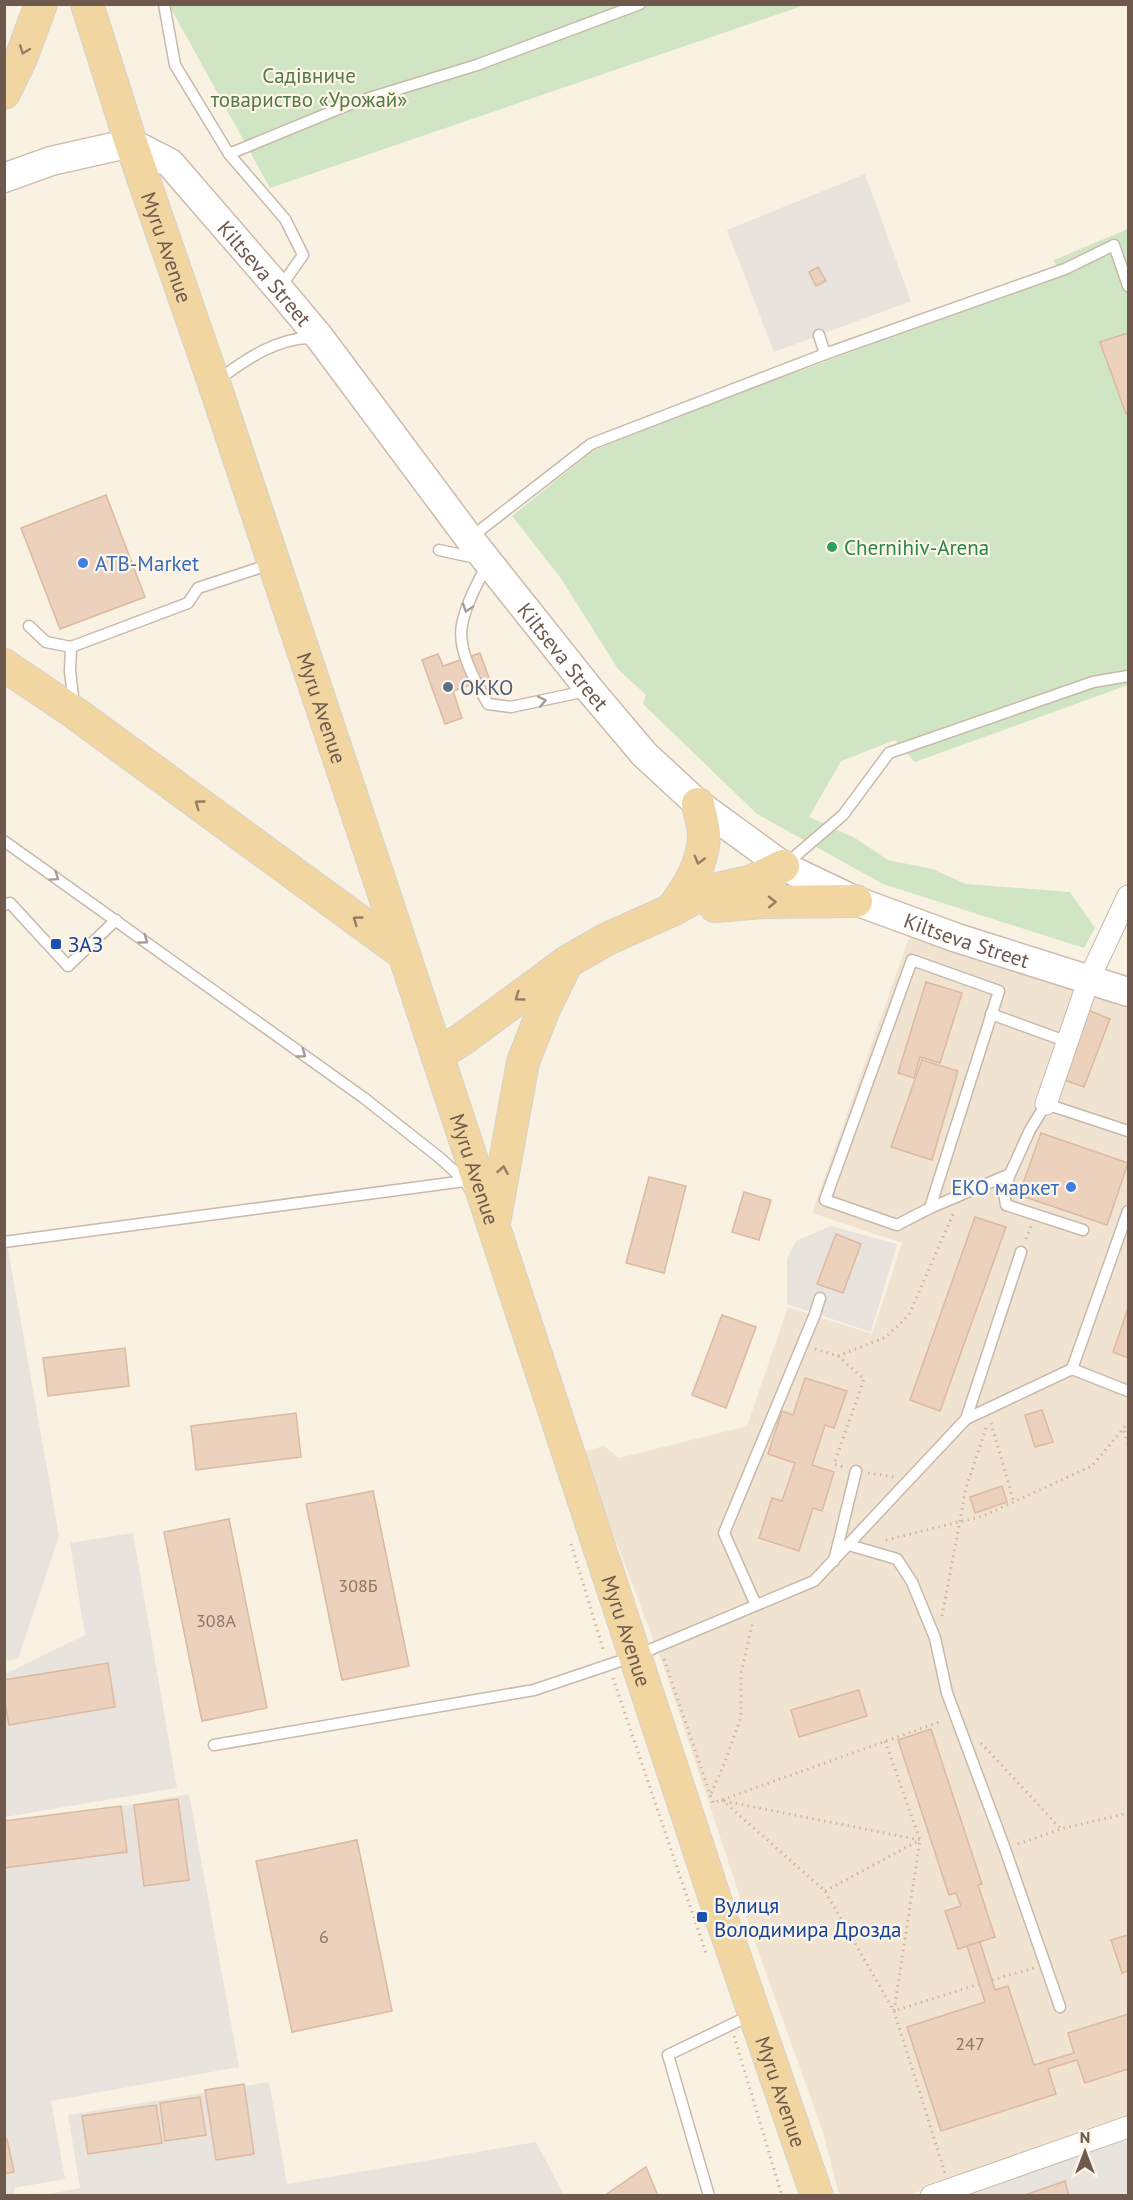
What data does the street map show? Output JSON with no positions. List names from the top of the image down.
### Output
{
  "streets": {
    "main road": ["Myru Avenue", "Kiltseva Street"]
  },
  "crossings": [
    ["Myru Avenue", "Kiltseva Street"]
  ],
  "parks": ["Садівниче товариство «Урожай»"],
  "places": {
    "other": [
      "Chernihiv-Arena",
      "ATB-Market",
      "OKKO",
      "ЕКО маркет"
    ],
    "transit": ["ЗАЗ", "Вулиця Володимира Дрозда"]
  },
  "house_numbers": [
    "308Б",
    "308А",
    "6",
    "247"
  ],
  "north": "top"
}
